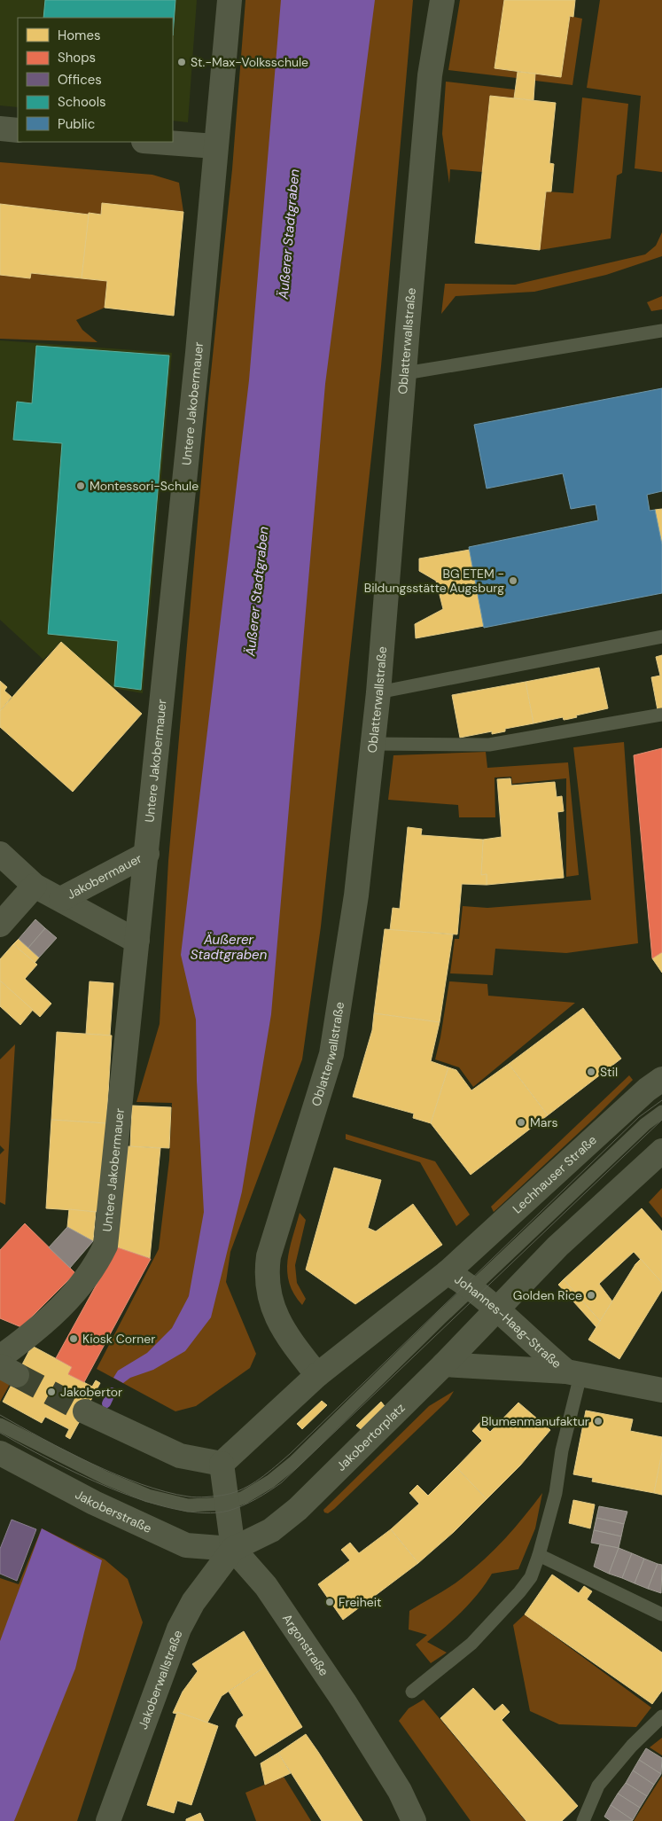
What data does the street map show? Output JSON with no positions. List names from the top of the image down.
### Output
{
  "streets": {
    "street": [
      "Oblatterwallstraße",
      "Untere Jakobermauer",
      "Jakobermauer",
      "Lechhauser Straße",
      "Johannes-Haag-Straße",
      "Jakobertorplatz",
      "Jakoberstraße",
      "Argonstraße",
      "Jakoberwallstraße"
    ]
  },
  "crossings": [
    ["Untere Jakobermauer", "Jakobermauer"],
    ["Lechhauser Straße", "Johannes-Haag-Straße"],
    ["Johannes-Haag-Straße", "Jakobertorplatz"],
    ["Jakobertorplatz", "Jakoberstraße"],
    ["Jakobertorplatz", "Argonstraße"],
    ["Jakobertorplatz", "Jakoberwallstraße"],
    ["Jakoberstraße", "Argonstraße"],
    ["Jakoberstraße", "Jakoberwallstraße"],
    ["Argonstraße", "Jakoberwallstraße"]
  ],
  "water": ["Äußerer Stadtgraben"],
  "places": [
    "St.-Max-Volksschule",
    "Montessori-Schule",
    "BG ETEM - Bildungsstätte Augsburg",
    "Stil",
    "Mars",
    "Golden Rice",
    "Kiosk Corner",
    "Jakobertor",
    "Blumenmanufaktur",
    "Freiheit"
  ],
  "legend": [
    "Homes",
    "Shops",
    "Offices",
    "Schools",
    "Public"
  ]
}
